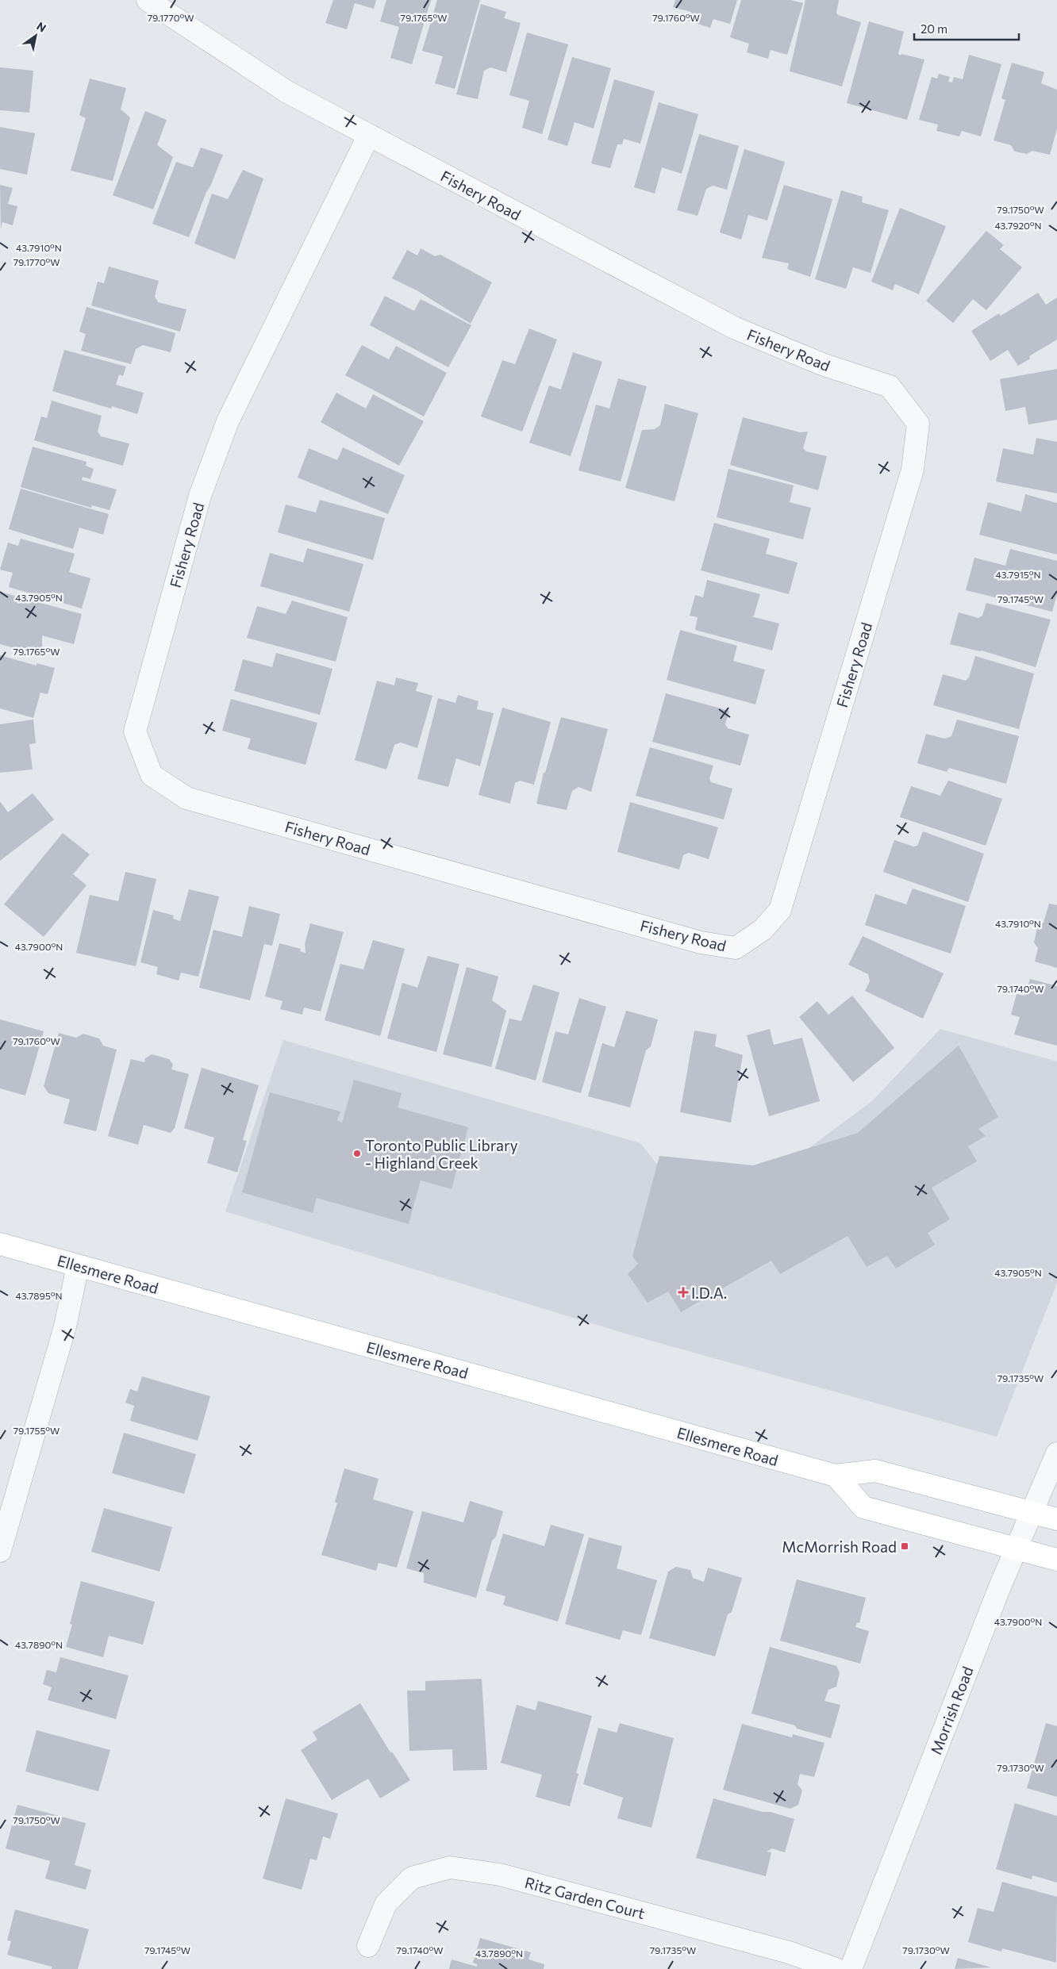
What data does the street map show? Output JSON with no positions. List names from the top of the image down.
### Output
{
  "streets": {
    "main road": ["Ellesmere Road"],
    "street": ["Fishery Road", "Morrish Road", "Ritz Garden Court"]
  },
  "crossings": [
    ["Ellesmere Road", "Morrish Road"]
  ],
  "places": {
    "other": ["Toronto Public Library - Highland Creek"],
    "health": ["I.D.A."],
    "transit": ["McMorrish Road"]
  },
  "scale_bar": "20 m",
  "north": "top right",
  "coordinates": [
    "79.1770°W",
    "79.1765°W",
    "79.1760°W",
    "79.1750°W",
    "43.7920°N",
    "43.7910°N",
    "43.7915°N",
    "43.7905°N",
    "79.1745°W",
    "43.7900°N",
    "79.1740°W",
    "43.7895°N",
    "79.1735°W",
    "79.1755°W",
    "43.7890°N",
    "79.1730°W"
  ]
}
